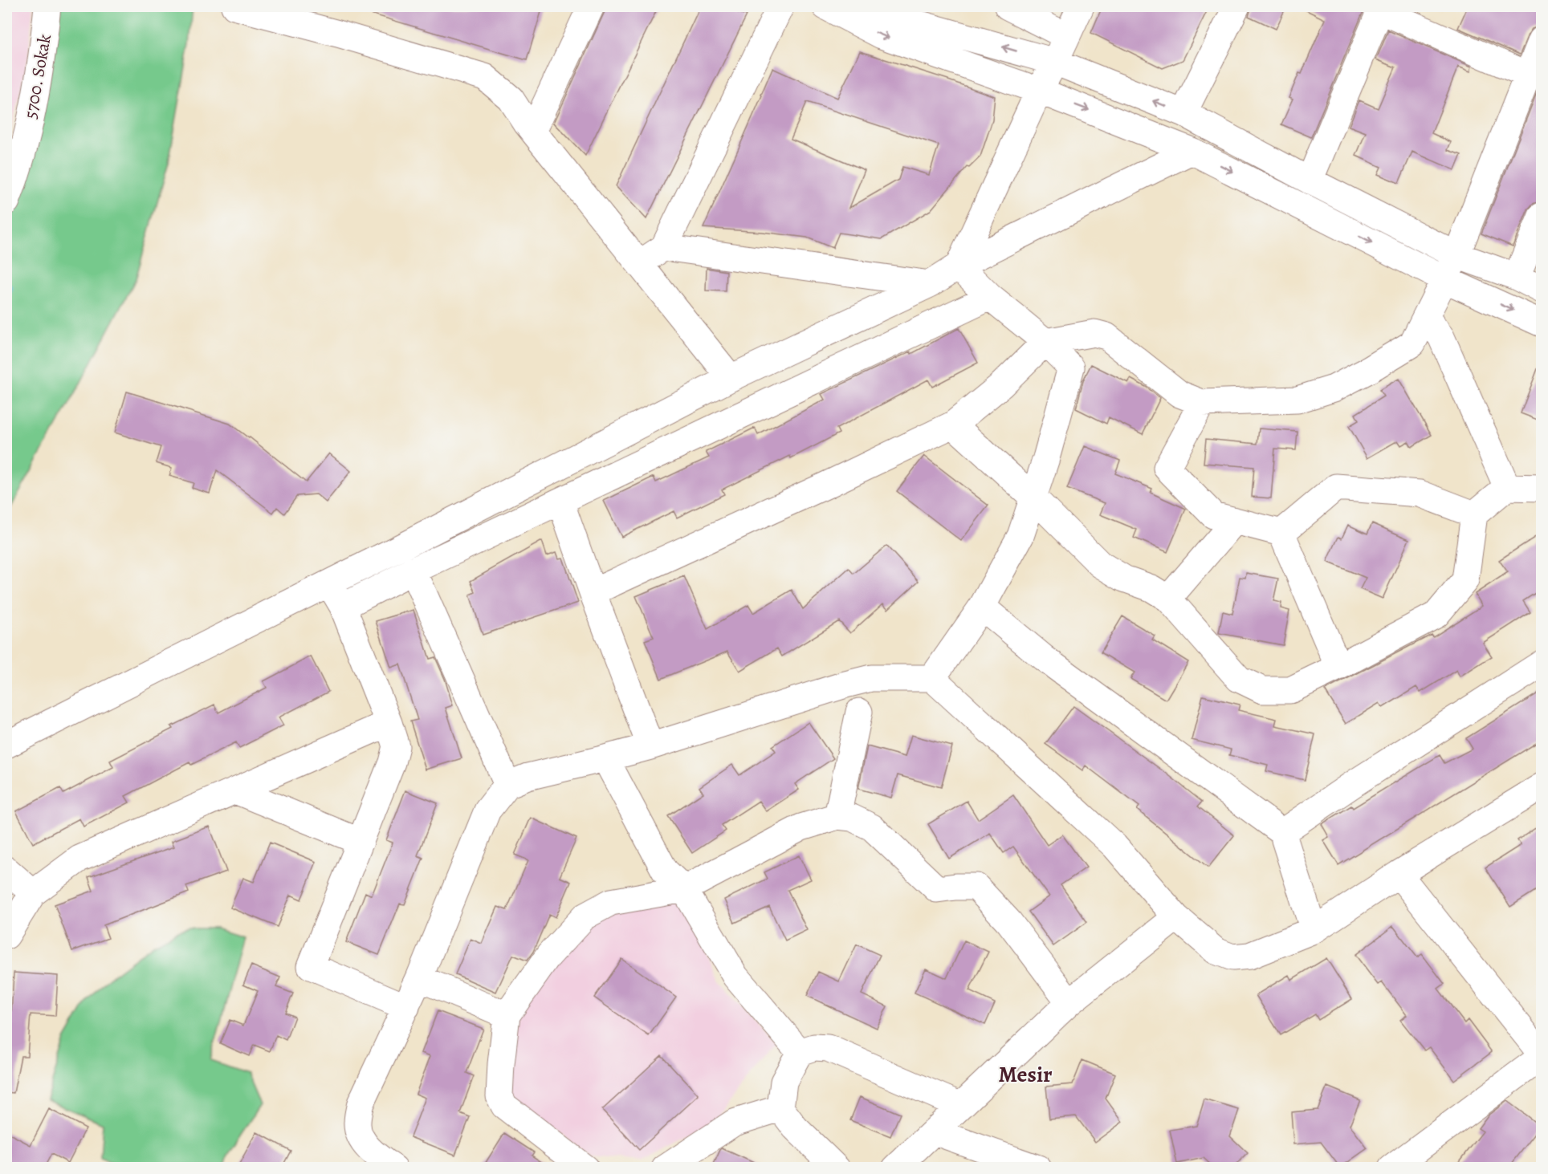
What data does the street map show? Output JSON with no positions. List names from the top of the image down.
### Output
{
  "streets": {
    "street": ["5700. Sokak"]
  },
  "districts": ["Mesir"]
}
